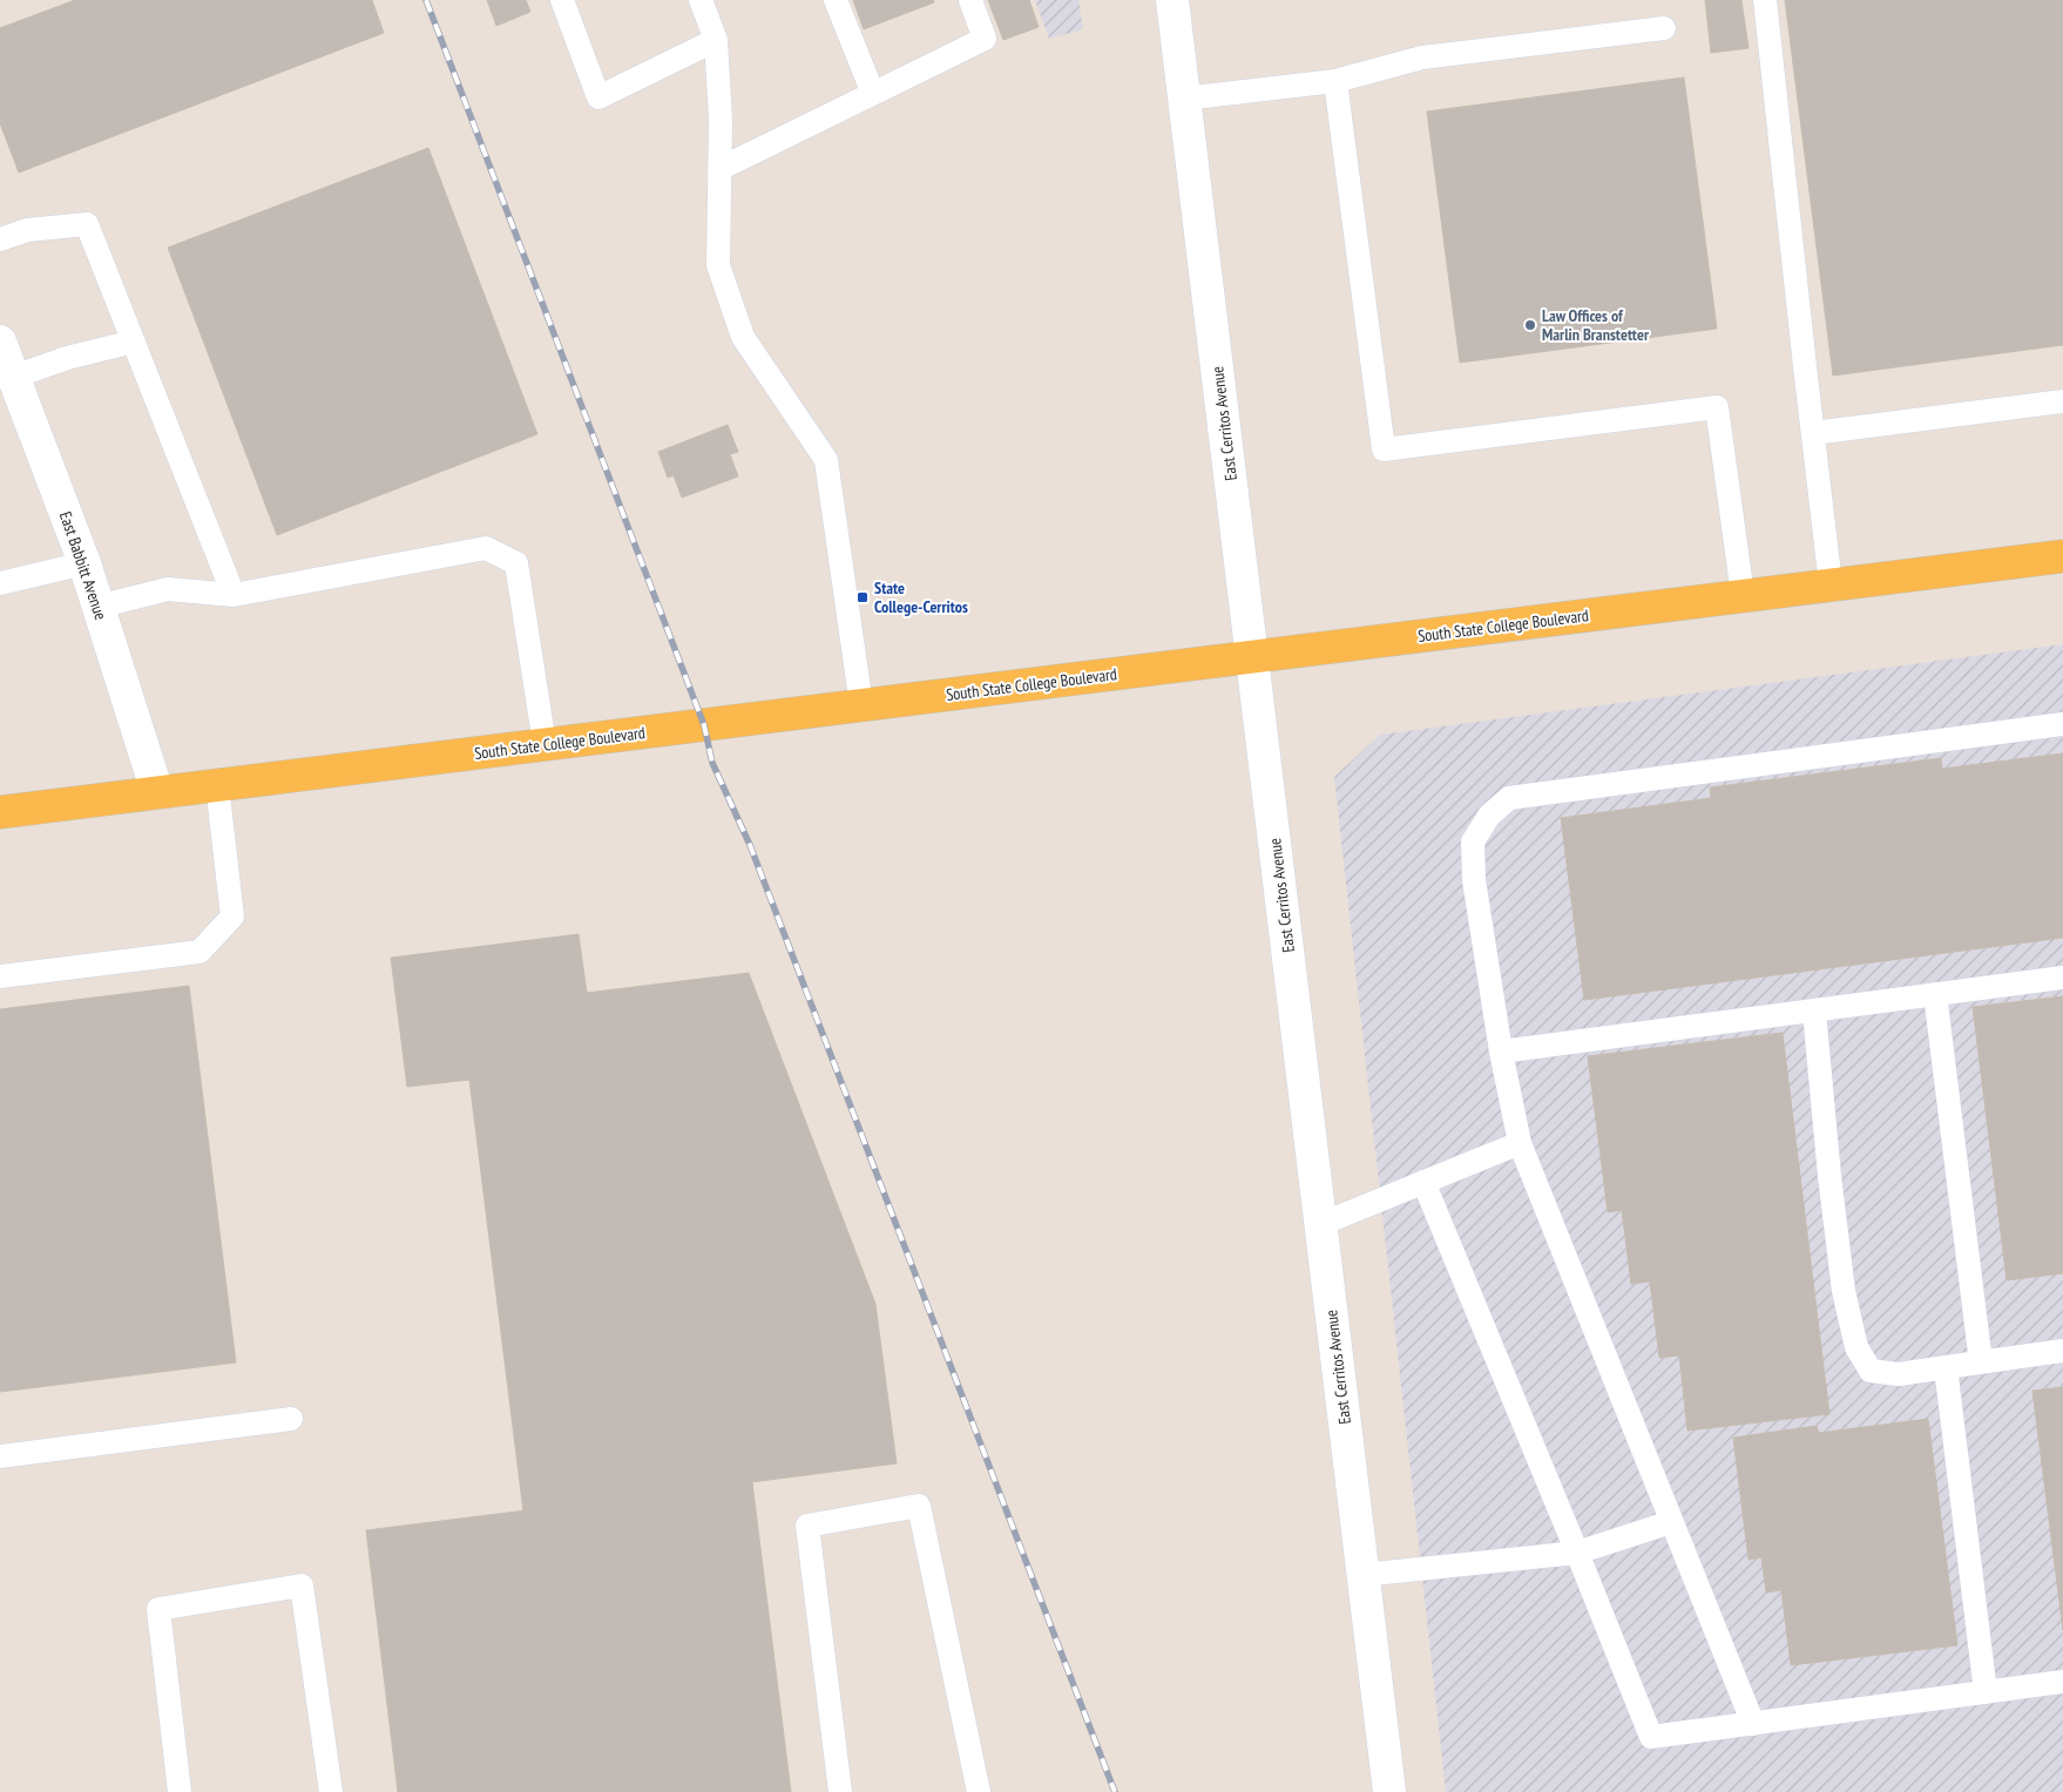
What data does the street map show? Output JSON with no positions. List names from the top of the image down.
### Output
{
  "streets": {
    "main road": ["East Cerritos Avenue", "East Babbitt Avenue", "South State College Boulevard"]
  },
  "crossings": [
    ["East Cerritos Avenue", "South State College Boulevard"],
    ["East Babbitt Avenue", "South State College Boulevard"]
  ],
  "places": {
    "other": ["Law Offices of Marlin Branstetter"],
    "transit": ["State College-Cerritos"]
  }
}
